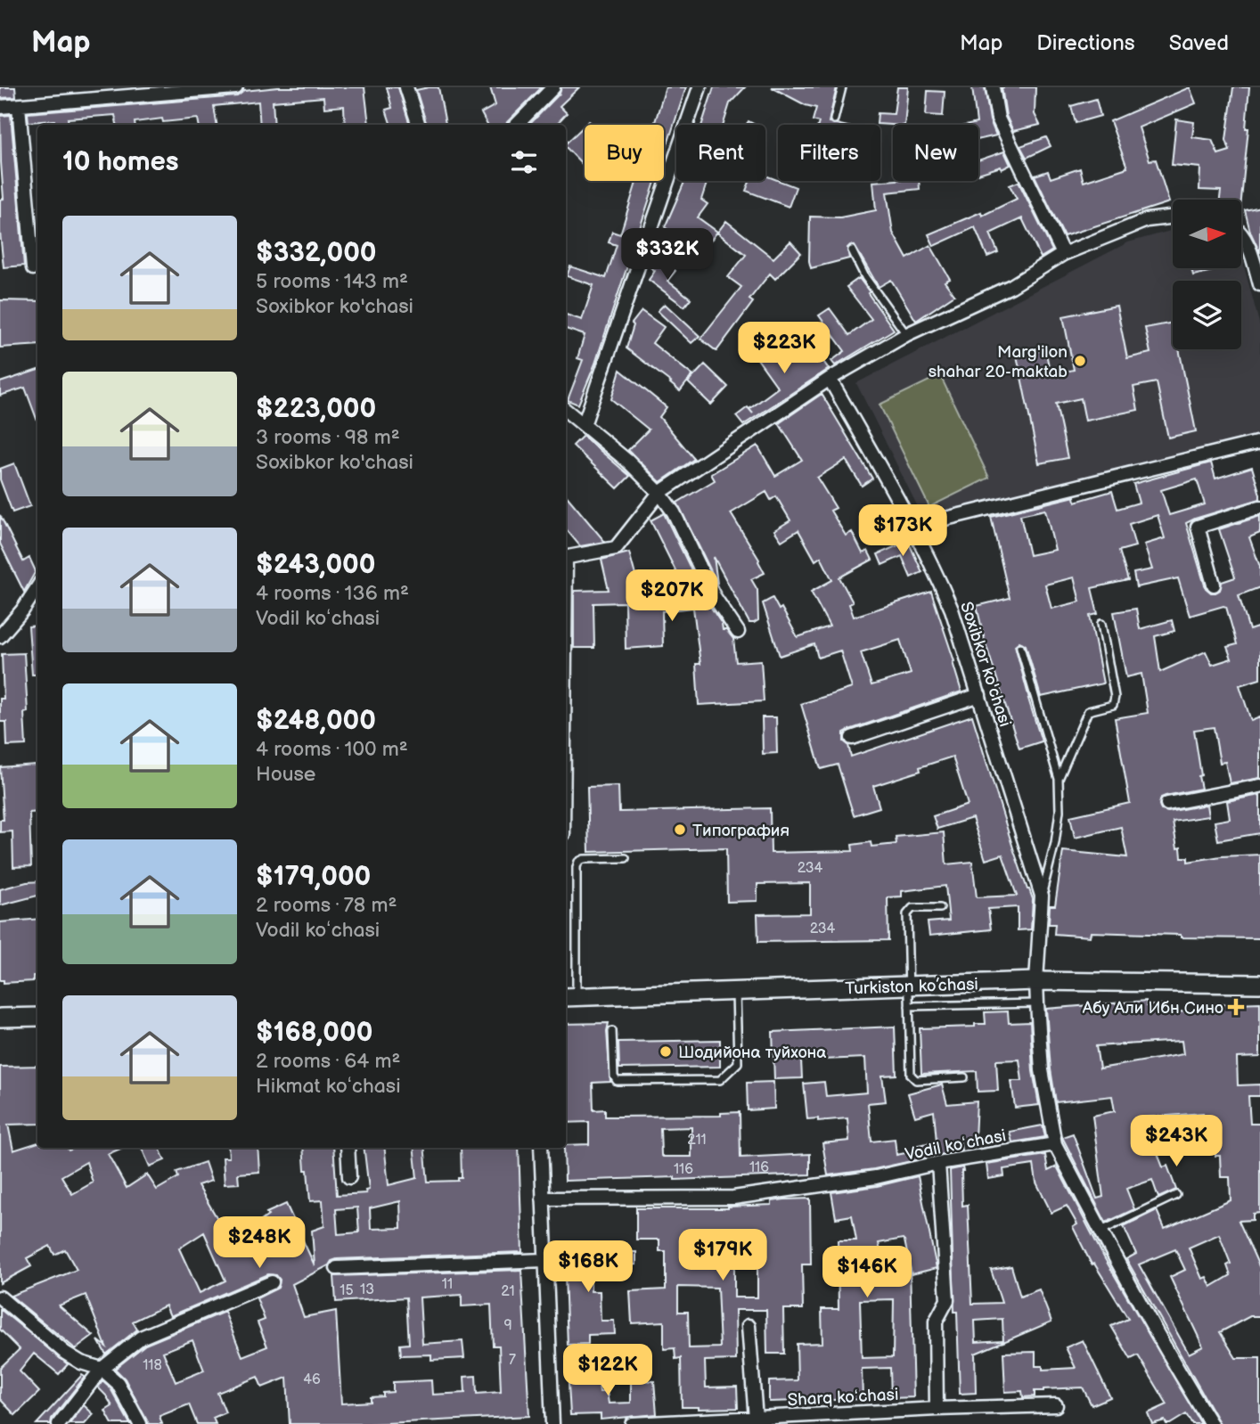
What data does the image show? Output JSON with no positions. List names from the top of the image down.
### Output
{
  "streets": {
    "main road": ["Turkiston ko’chasi"],
    "street": ["Soxibkor ko'chasi", "Vodil koʻchasi", "Sharq koʻchasi"]
  },
  "crossings": [
    ["Soxibkor ko'chasi", "Turkiston ko’chasi"],
    ["Soxibkor ko'chasi", "Vodil koʻchasi"]
  ],
  "places": {
    "other": ["Marg'ilon shahar 20-maktab", "Типография", "Шодийона туйхона"],
    "health": ["Абу Али Ибн Сино"]
  },
  "house_numbers": [
    "234",
    "234",
    "211",
    "116",
    "116",
    "11",
    "13",
    "15",
    "21",
    "9",
    "7",
    "118",
    "46"
  ],
  "north": "right",
  "page": {
    "header": "Map",
    "nav": ["Map", "Directions", "Saved"],
    "chip": [
      "Buy",
      "Rent",
      "Filters",
      "New"
    ],
    "heading": "10 homes",
    "list": [
      {
        "name": "$332,000",
        "note": "5 rooms · 143 m² · Soxibkor ko'chasi"
      },
      {
        "name": "$223,000",
        "note": "3 rooms · 98 m² · Soxibkor ko'chasi"
      },
      {
        "name": "$243,000",
        "note": "4 rooms · 136 m² · Vodil koʻchasi"
      },
      {
        "name": "$248,000",
        "note": "4 rooms · 100 m² · House"
      },
      {
        "name": "$179,000",
        "note": "2 rooms · 78 m² · Vodil koʻchasi"
      },
      {
        "name": "$168,000",
        "note": "2 rooms · 64 m² · Hikmat koʻchasi"
      }
    ],
    "price": [
      "$332K",
      "$223K",
      "$173K",
      "$207K",
      "$243K",
      "$248K",
      "$179K",
      "$168K",
      "$146K",
      "$122K"
    ]
  }
}
